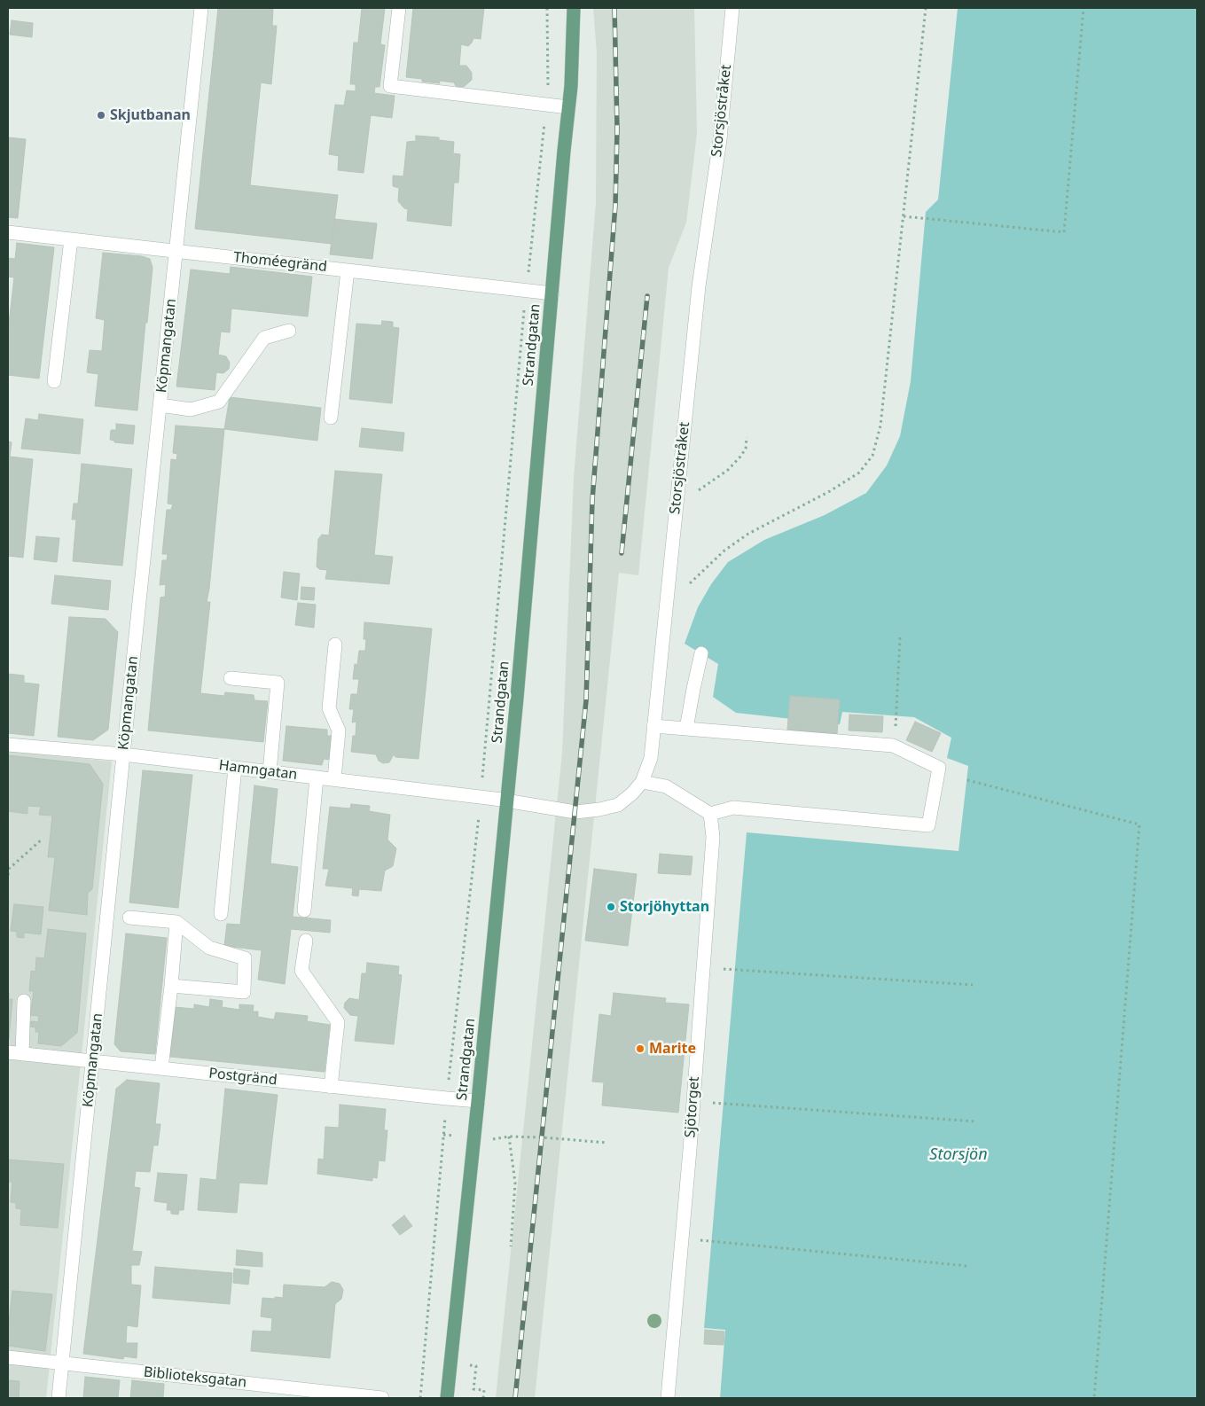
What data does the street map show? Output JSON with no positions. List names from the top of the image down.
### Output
{
  "streets": {
    "main road": ["Strandgatan"],
    "street": [
      "Storsjöstråket",
      "Thoméegränd",
      "Köpmangatan",
      "Hamngatan",
      "Postgränd",
      "Sjötorget",
      "Biblioteksgatan"
    ]
  },
  "crossings": [
    ["Storsjöstråket", "Strandgatan"],
    ["Storsjöstråket", "Hamngatan"],
    ["Thoméegränd", "Strandgatan"],
    ["Thoméegränd", "Köpmangatan"],
    ["Strandgatan", "Hamngatan"],
    ["Strandgatan", "Postgränd"],
    ["Köpmangatan", "Hamngatan"],
    ["Köpmangatan", "Postgränd"],
    ["Köpmangatan", "Biblioteksgatan"]
  ],
  "water": ["Storsjön"],
  "places": ["Skjutbanan", "Storjöhyttan", "Marite"]
}
